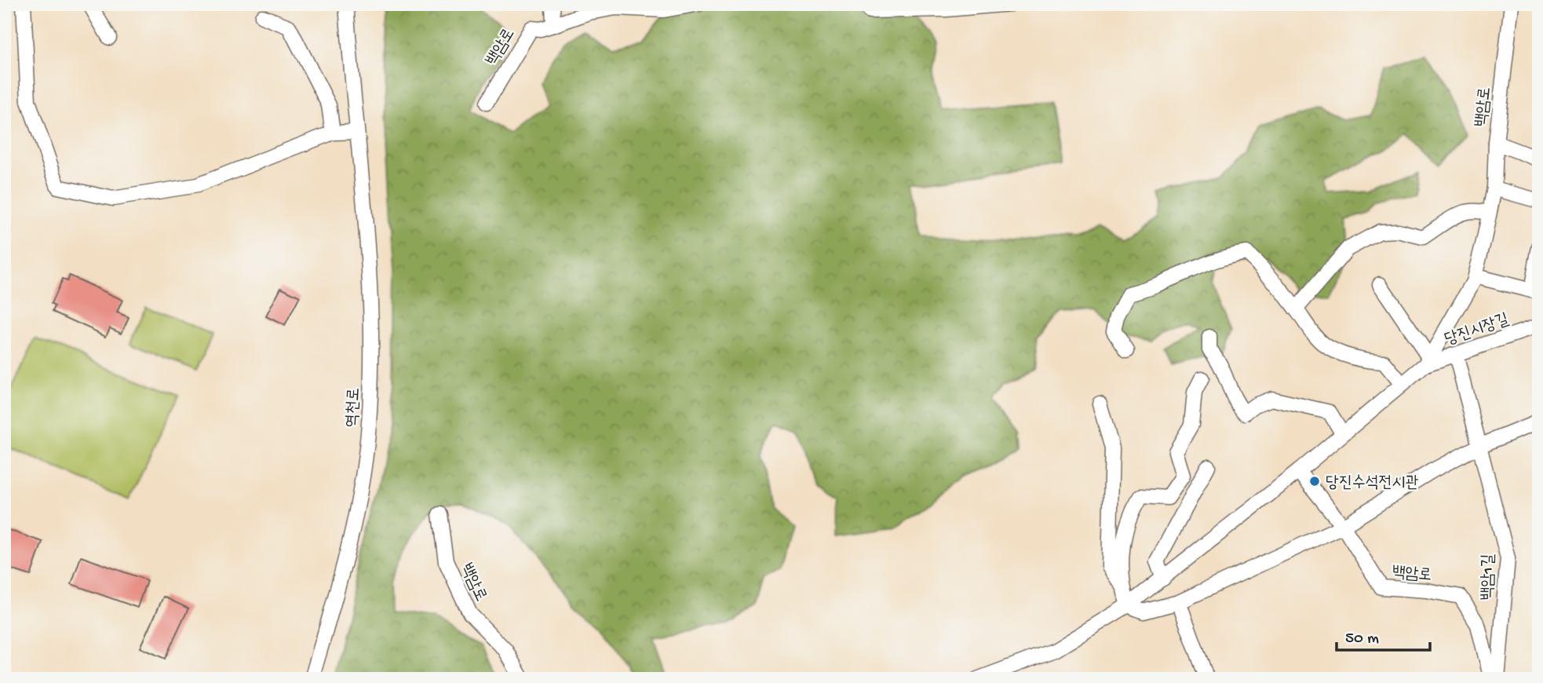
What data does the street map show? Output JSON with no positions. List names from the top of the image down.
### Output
{
  "streets": {
    "street": [
      "백암로",
      "당진시장길",
      "역천로",
      "백암1길"
    ]
  },
  "crossings": [
    ["백암로", "당진시장길"],
    ["당진시장길", "백암1길"]
  ],
  "places": ["당진수석전시관"],
  "scale_bar": "50 m"
}
